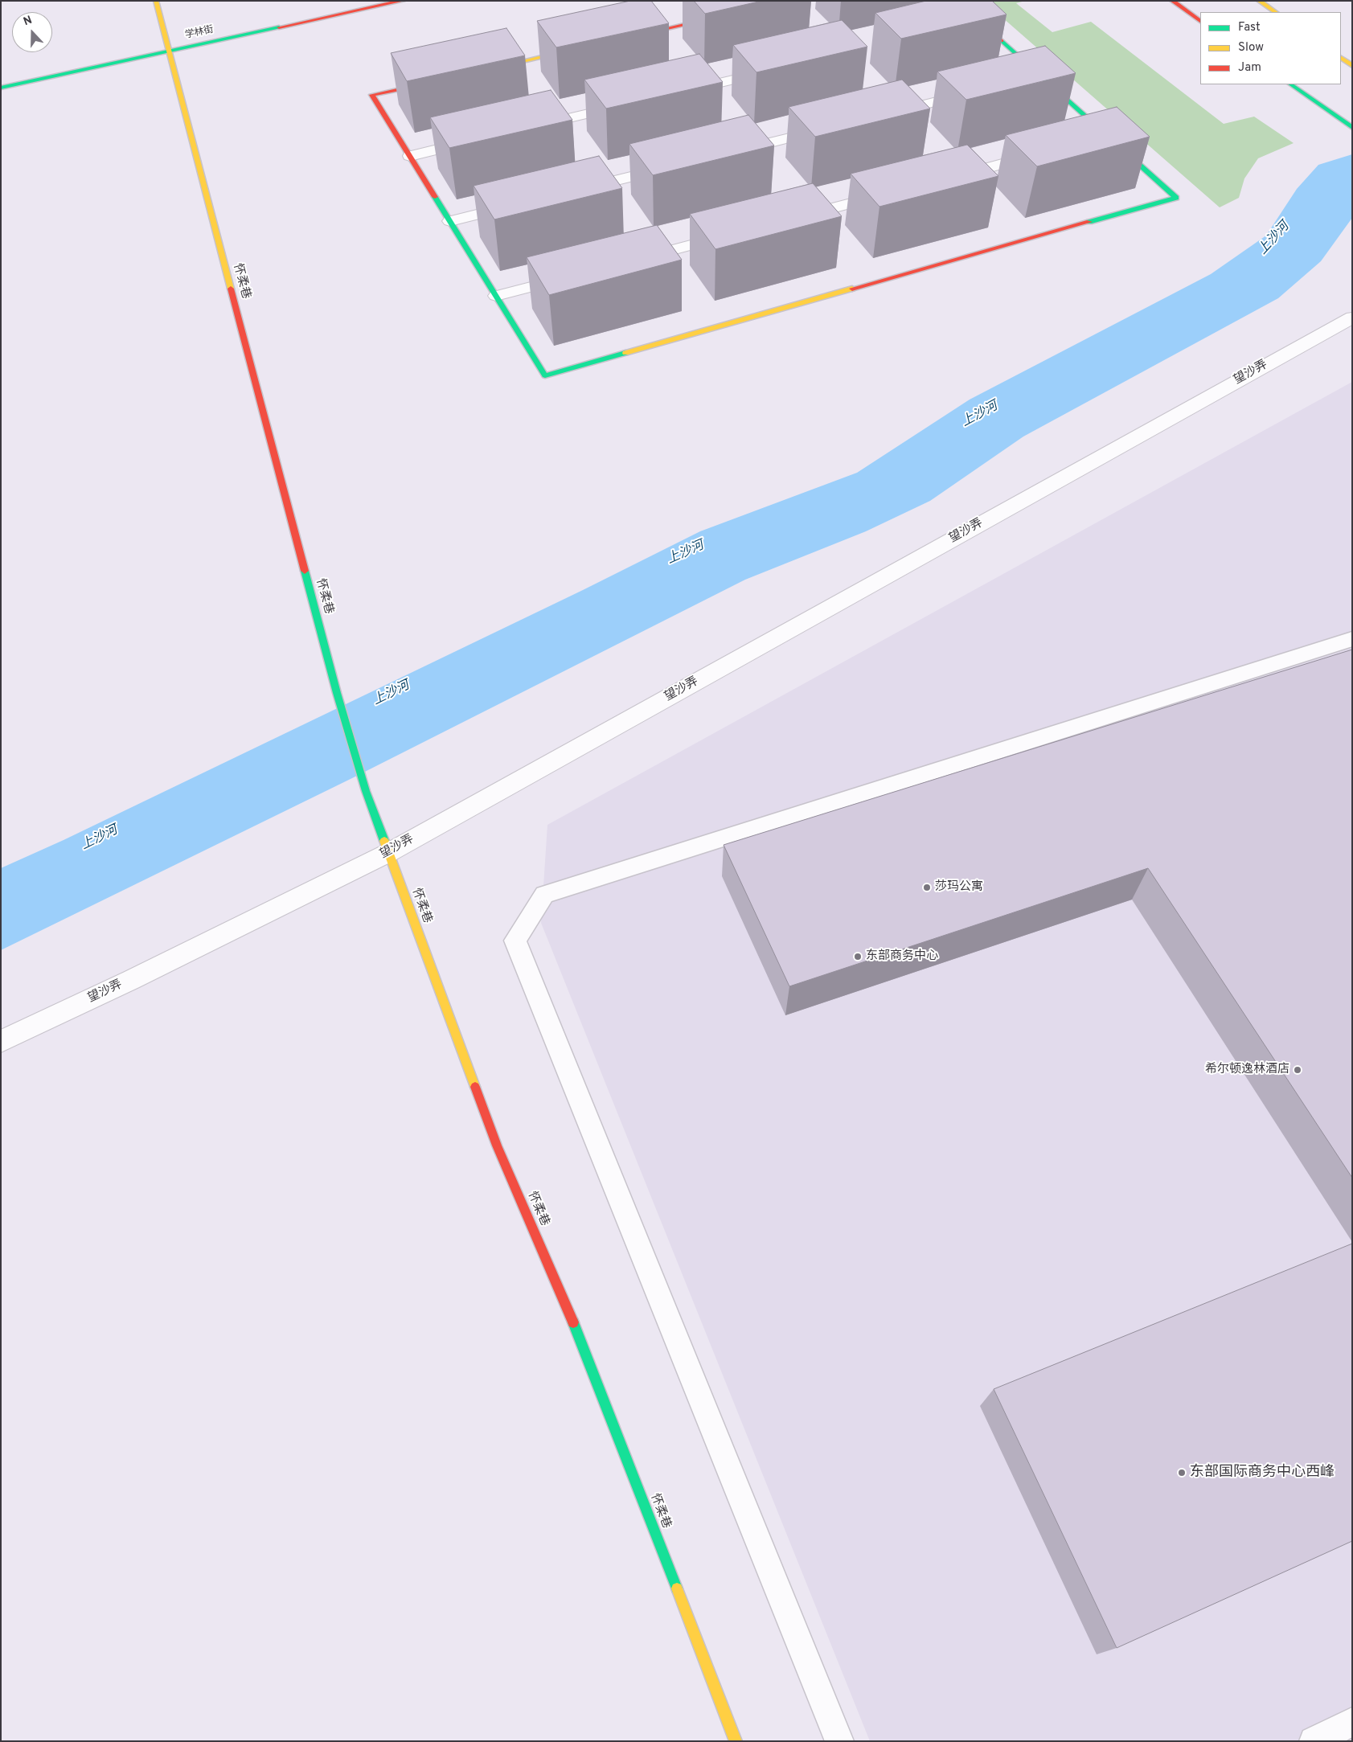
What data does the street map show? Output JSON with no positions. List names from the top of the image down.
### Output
{
  "streets": {
    "street": ["学林街", "怀柔巷", "望沙弄"]
  },
  "crossings": [
    ["学林街", "怀柔巷"],
    ["怀柔巷", "望沙弄"]
  ],
  "water": ["上沙河"],
  "places": [
    "莎玛公寓",
    "东部商务中心",
    "希尔顿逸林酒店",
    "东部国际商务中心西峰"
  ],
  "legend": ["Fast", "Slow", "Jam"],
  "north": "top"
}
